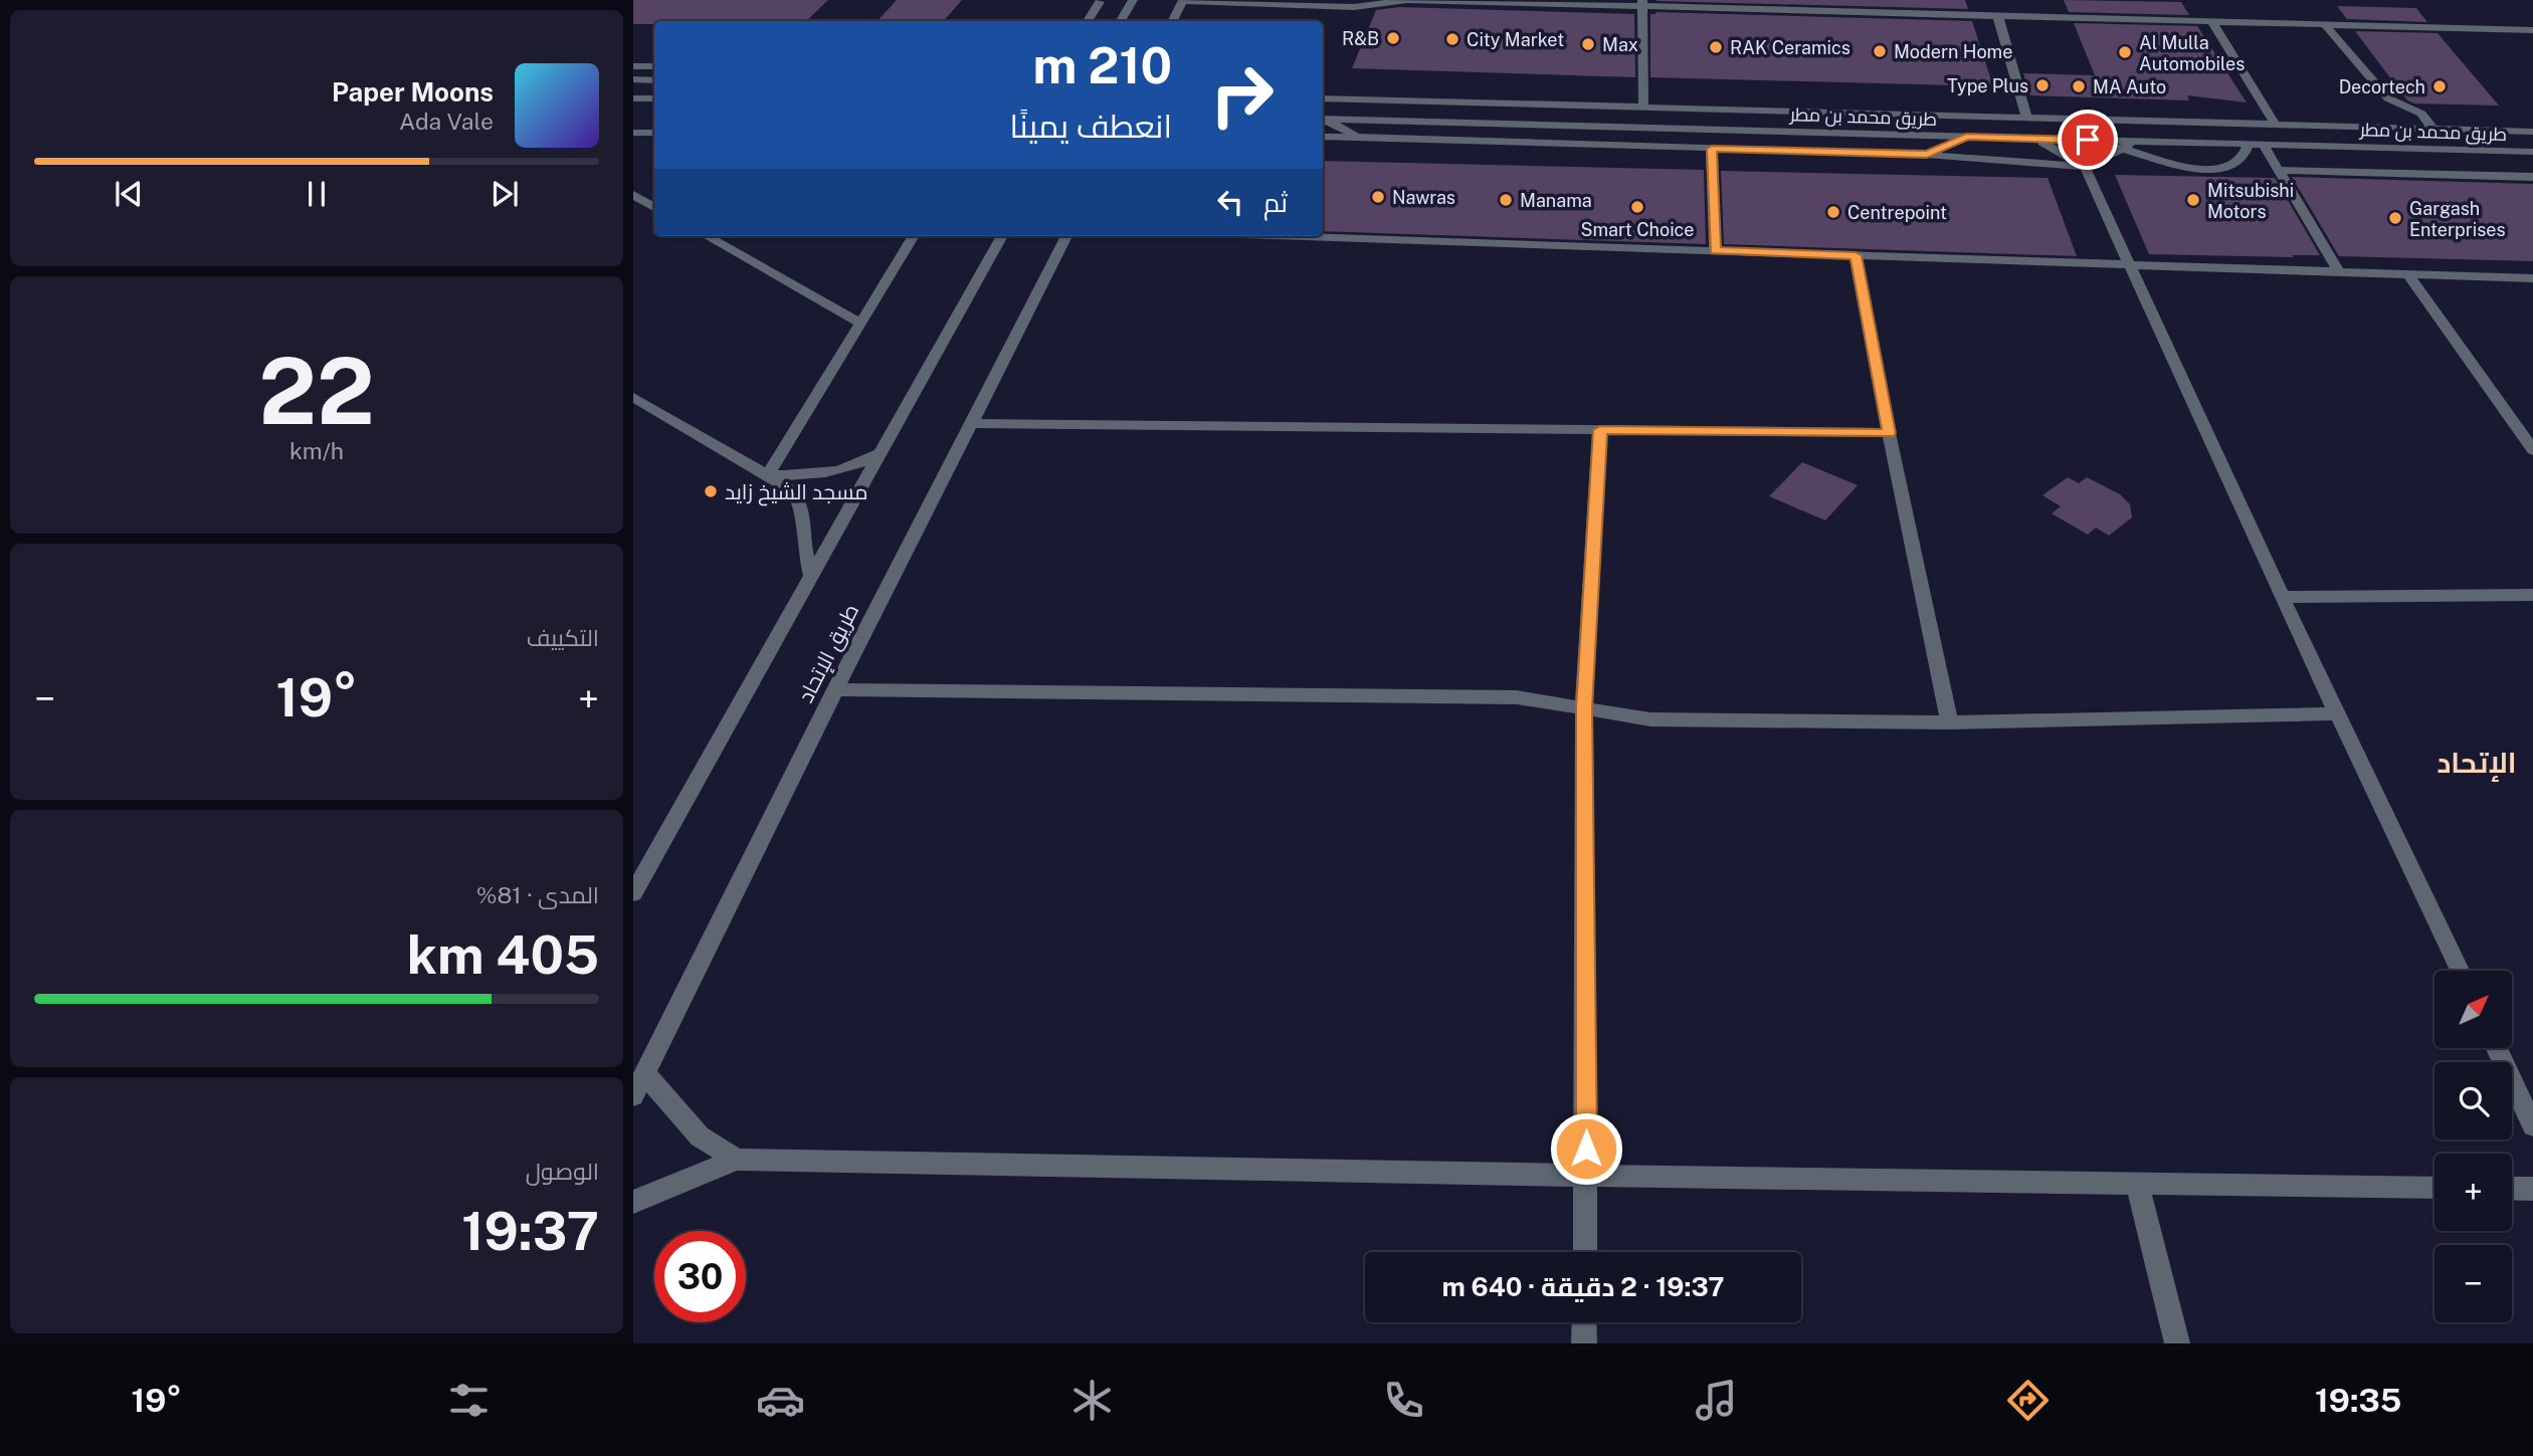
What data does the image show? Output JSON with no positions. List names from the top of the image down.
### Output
{
  "streets": {
    "street": ["طريق محمد بن مطر", "طريق اﻹتحاد"]
  },
  "districts": ["اﻹتحاد"],
  "places": [
    "R&B",
    "City Market",
    "Max",
    "RAK Ceramics",
    "Modern Home",
    "Al Mulla Automobiles",
    "Type Plus",
    "MA Auto",
    "Decortech",
    "Nawras",
    "Manama",
    "Mitsubishi Motors",
    "Smart Choice",
    "Centrepoint",
    "Gargash Enterprises",
    "مسجد الشيخ زايد"
  ],
  "north": "top right",
  "page": {
    "turn": ["210 m", "انعطف يمينًا"],
    "song": ["Paper Moons", "Ada Vale"],
    "then": "ثم",
    "tile": [
      ["22", "km/h"],
      "التكييف",
      ["المدى · 81%", "405 km"],
      ["الوصول", "19:37"]
    ],
    "heat": ["−", "19°", "+"],
    "map_buttons": ["+", "−"],
    "limit": "30",
    "trip": "19:37 · 2 دقيقة · 640 m",
    "tabs": ["19:35", "19°"]
  }
}
